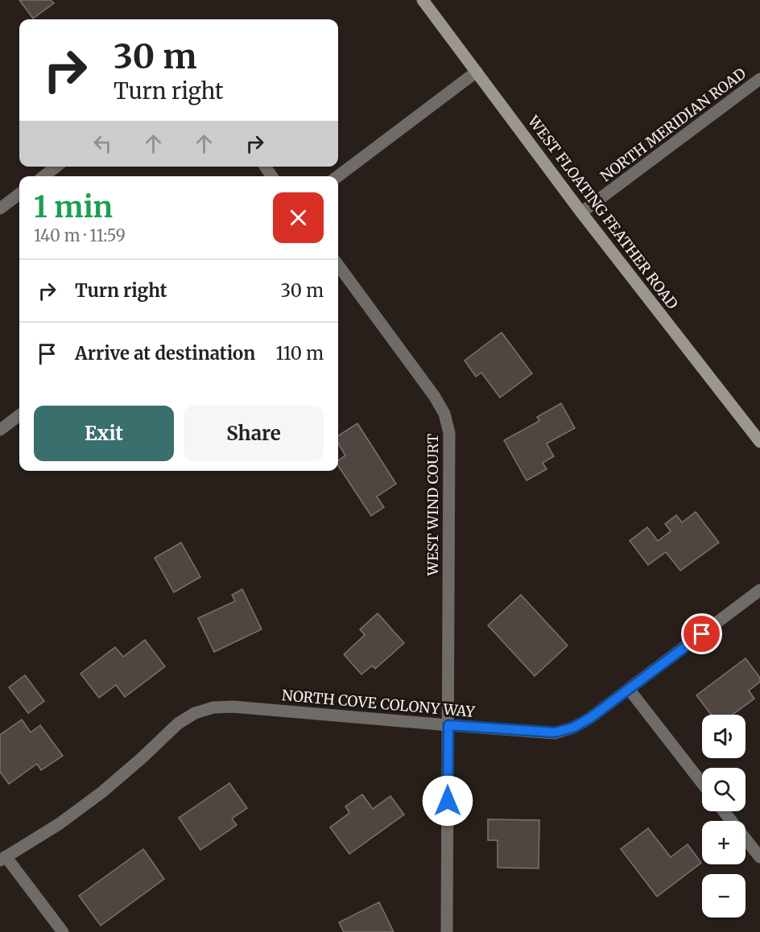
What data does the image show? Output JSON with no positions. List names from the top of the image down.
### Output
{
  "streets": {
    "main road": ["WEST FLOATING FEATHER ROAD"],
    "street": ["NORTH MERIDIAN ROAD", "WEST WIND COURT", "NORTH COVE COLONY WAY"]
  },
  "crossings": [
    ["NORTH MERIDIAN ROAD", "WEST FLOATING FEATHER ROAD"],
    ["WEST WIND COURT", "NORTH COVE COLONY WAY"]
  ],
  "page": {
    "turn": ["30 m", "Turn right"],
    "heading": ["1 min", "140 m · 11:59"],
    "list": [
      {
        "name": "Turn right",
        "value": "30 m"
      },
      {
        "name": "Arrive at destination",
        "value": "110 m"
      }
    ],
    "buttons": ["Exit", "Share"],
    "map_buttons": ["+", "−"]
  }
}
